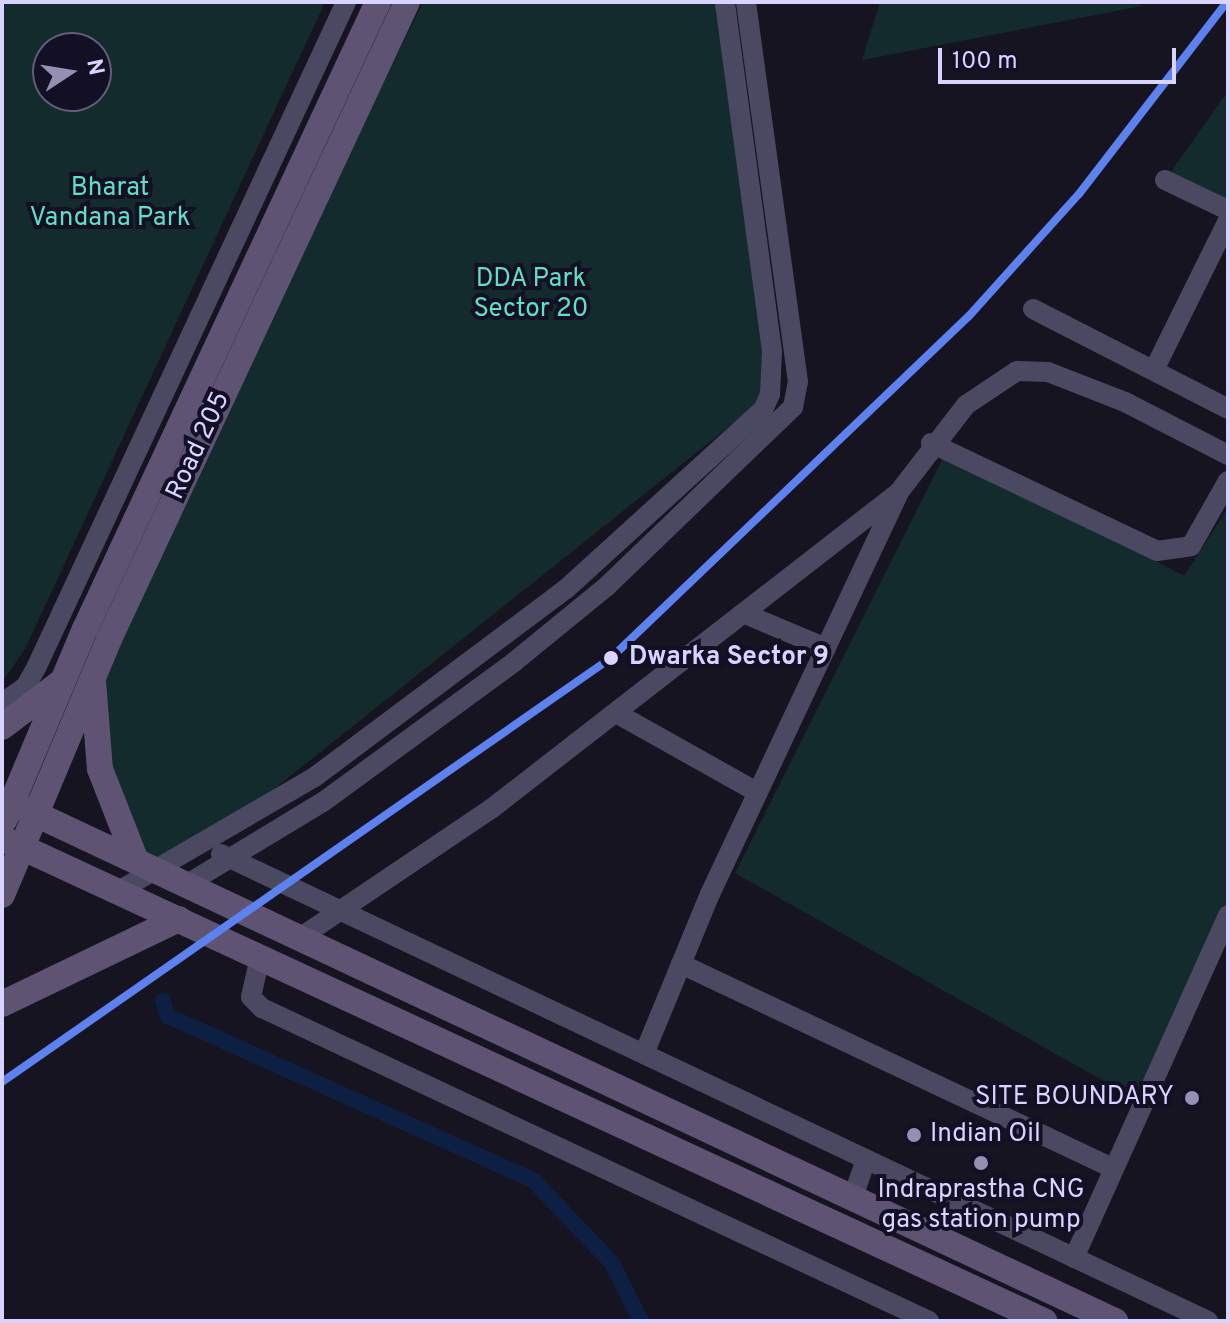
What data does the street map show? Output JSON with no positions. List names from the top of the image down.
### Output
{
  "streets": {
    "main road": ["Road 205"]
  },
  "parks": ["Bharat Vandana Park", "DDA Park Sector 20"],
  "places": [
    "Dwarka Sector 9",
    "SITE BOUNDARY",
    "Indian Oil",
    "Indraprastha CNG gas station pump"
  ],
  "scale_bar": "100 m",
  "north": "right"
}
